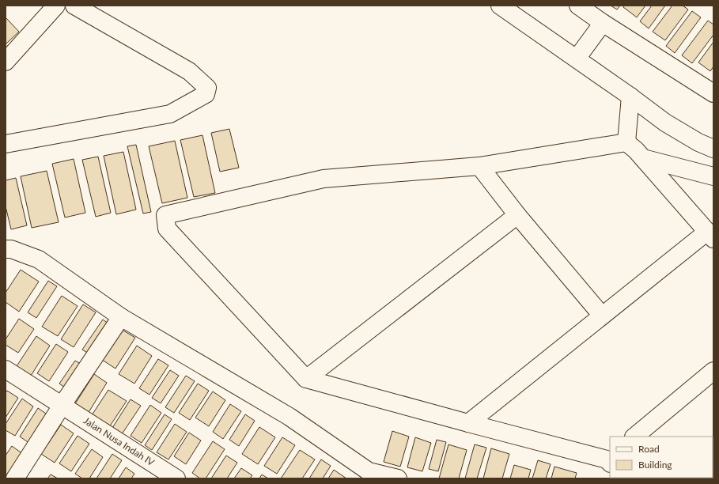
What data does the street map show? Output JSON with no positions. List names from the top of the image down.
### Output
{
  "streets": {
    "street": ["Jalan Nusa Indah IV"]
  },
  "legend": ["Road", "Building"]
}
